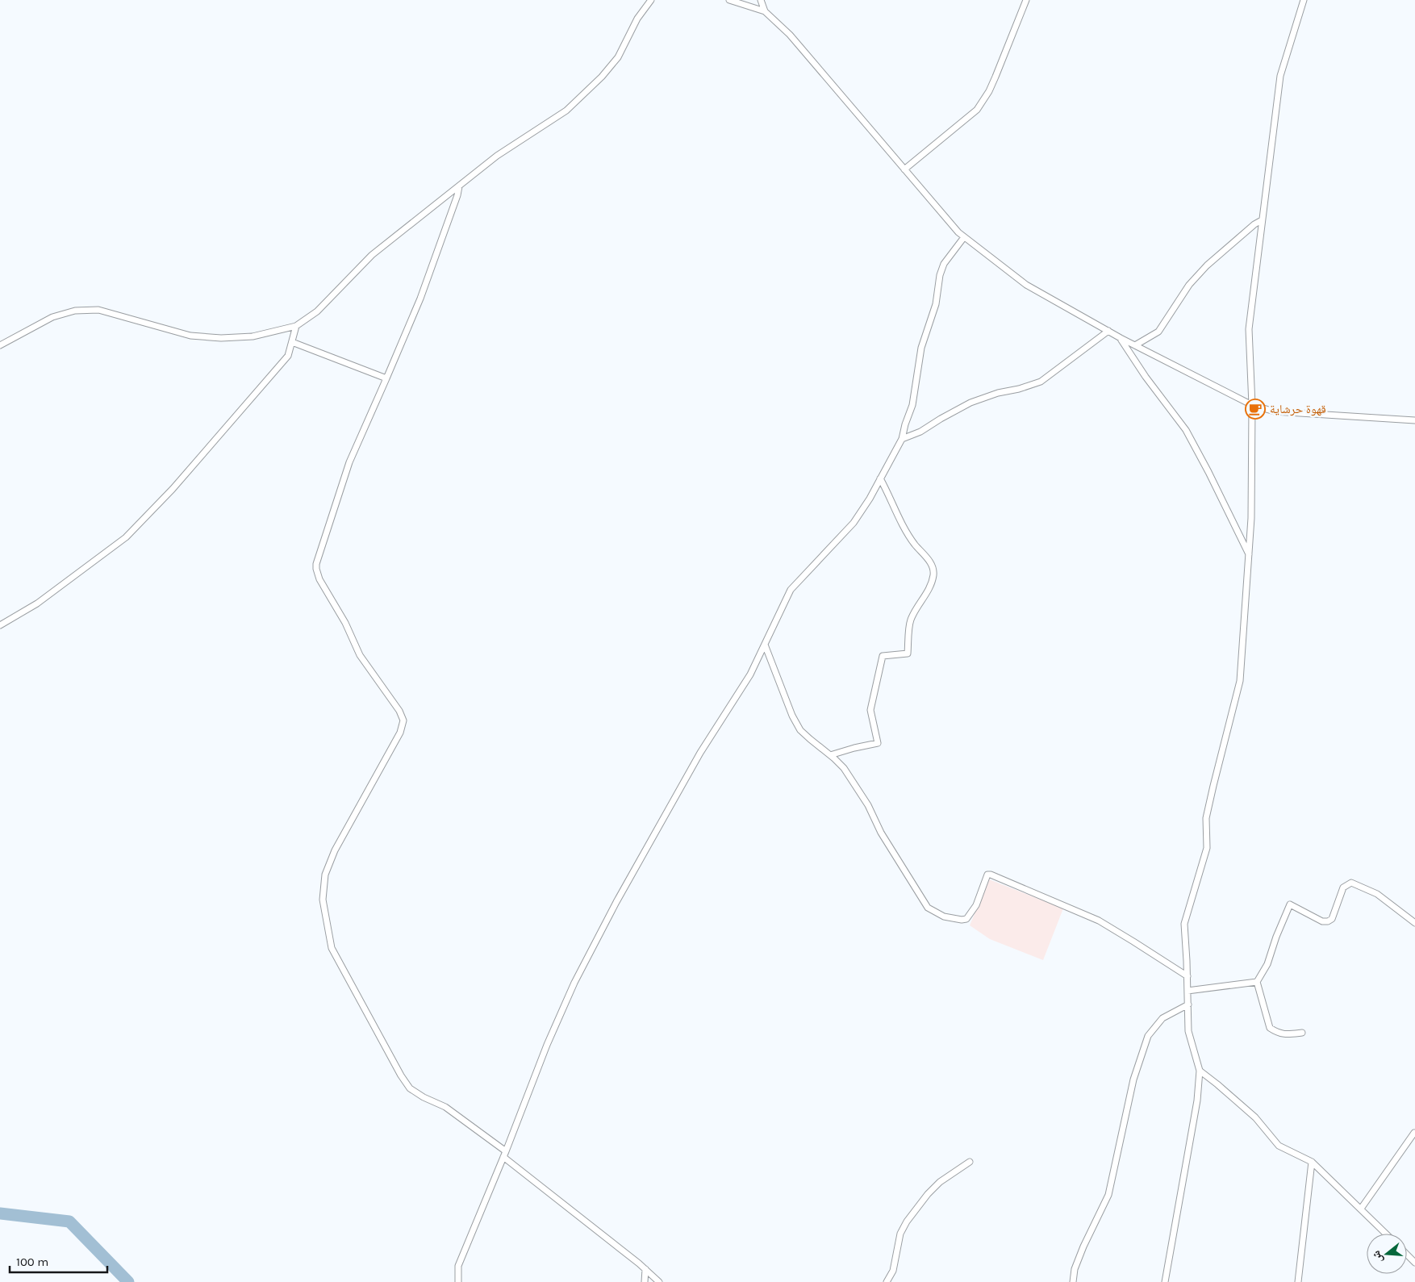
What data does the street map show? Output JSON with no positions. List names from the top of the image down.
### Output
{
  "places": {
    "cafe": ["قهوة حرشاية"]
  },
  "scale_bar": "100 m",
  "north": "left"
}
